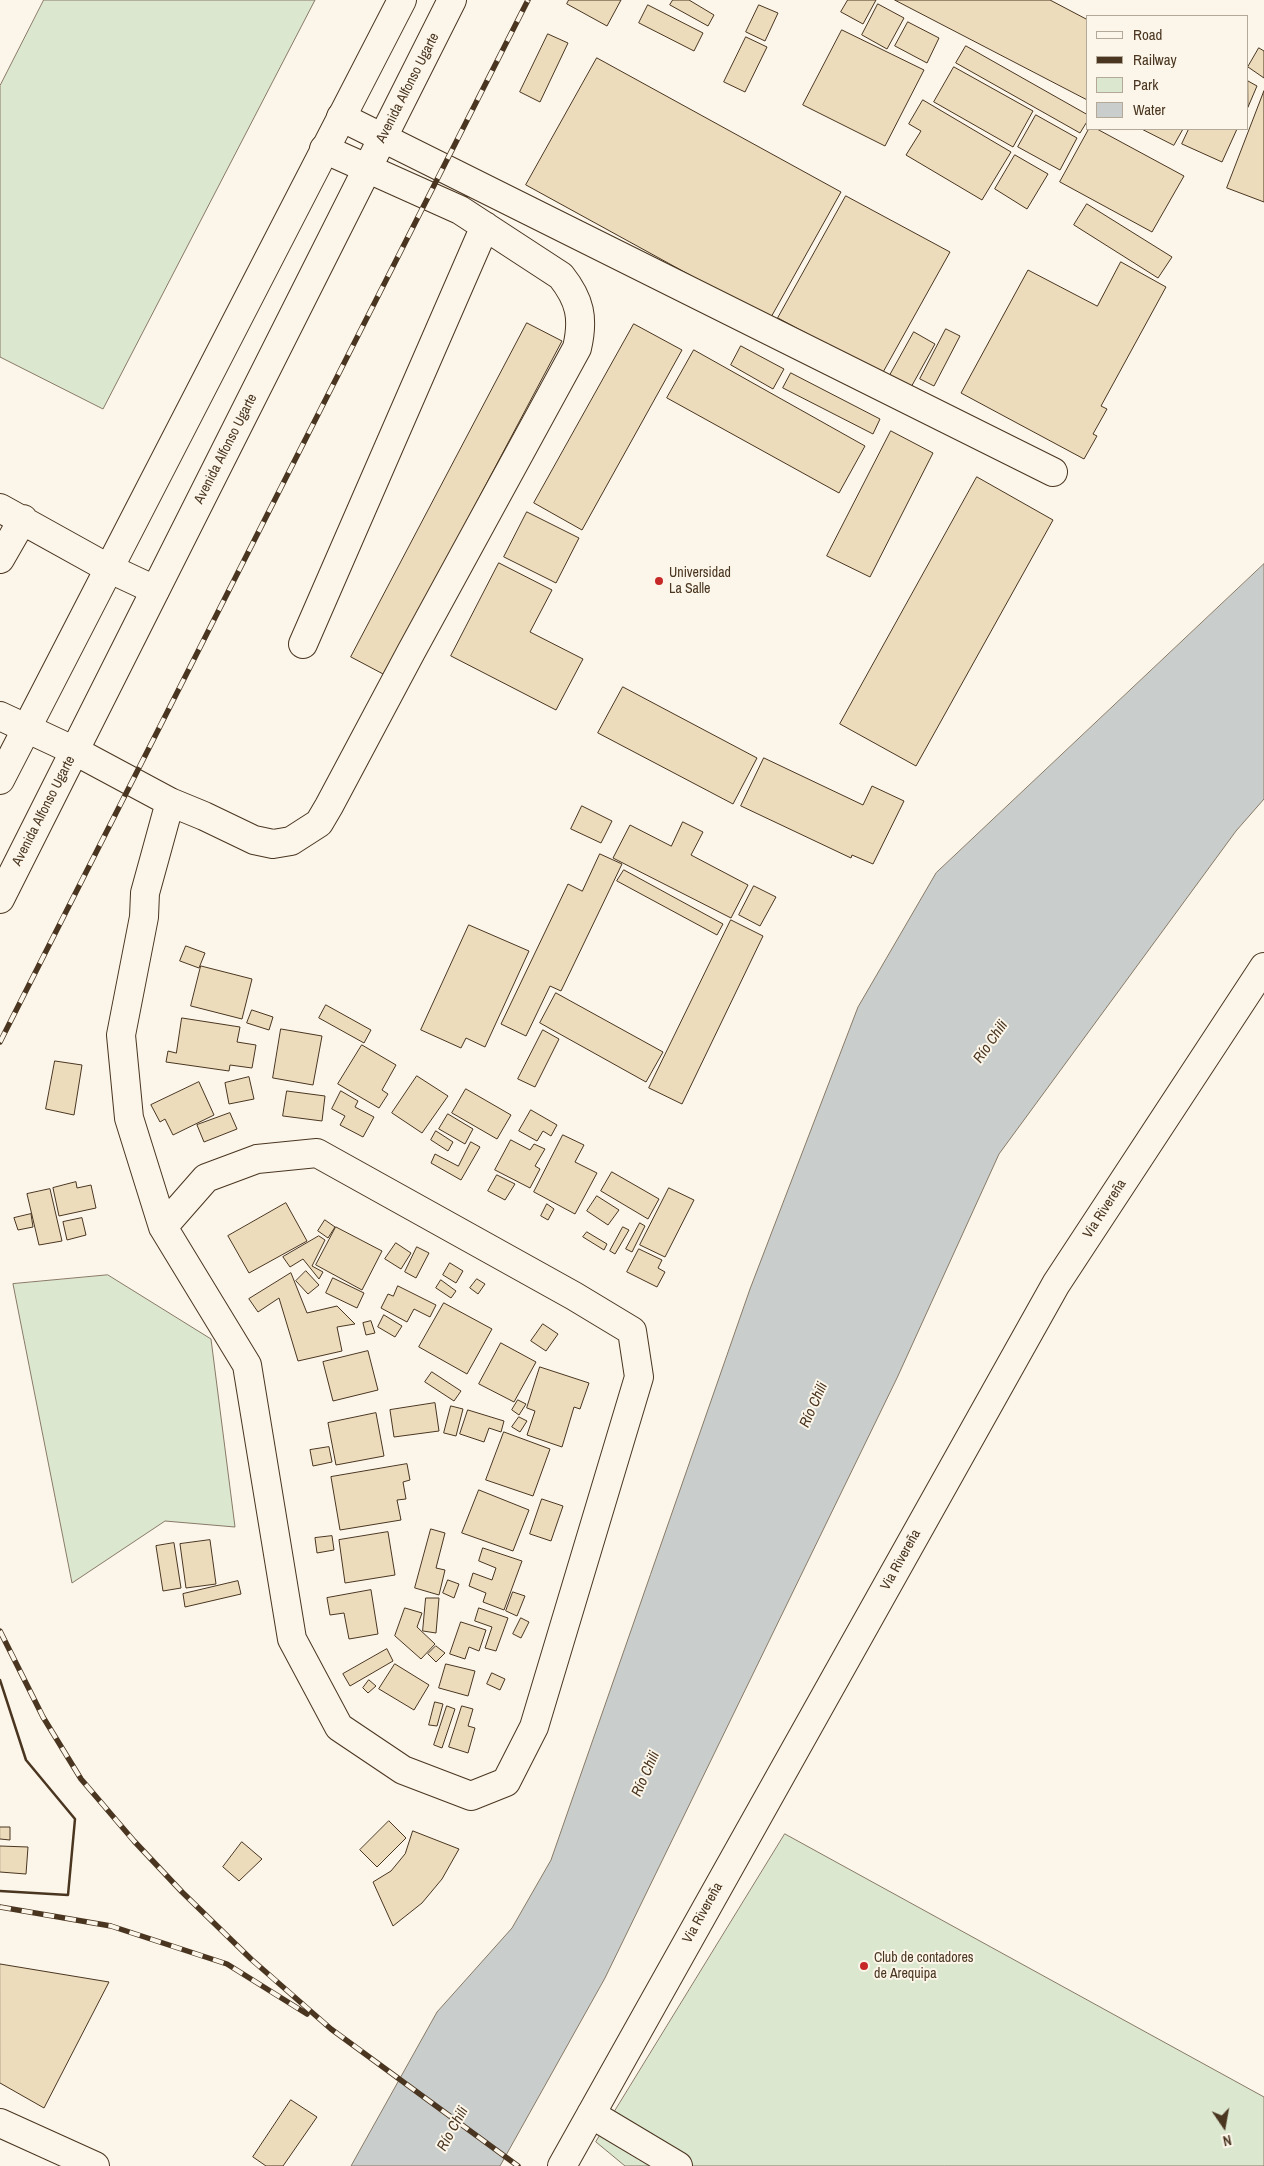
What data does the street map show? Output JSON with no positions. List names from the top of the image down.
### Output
{
  "streets": {
    "street": ["Avenida Alfonso Ugarte", "Via Rivereña"]
  },
  "water": ["Río Chili"],
  "places": ["Universidad La Salle", "Club de contadores de Arequipa"],
  "legend": [
    "Road",
    "Railway",
    "Park",
    "Water"
  ],
  "north": "bottom"
}
